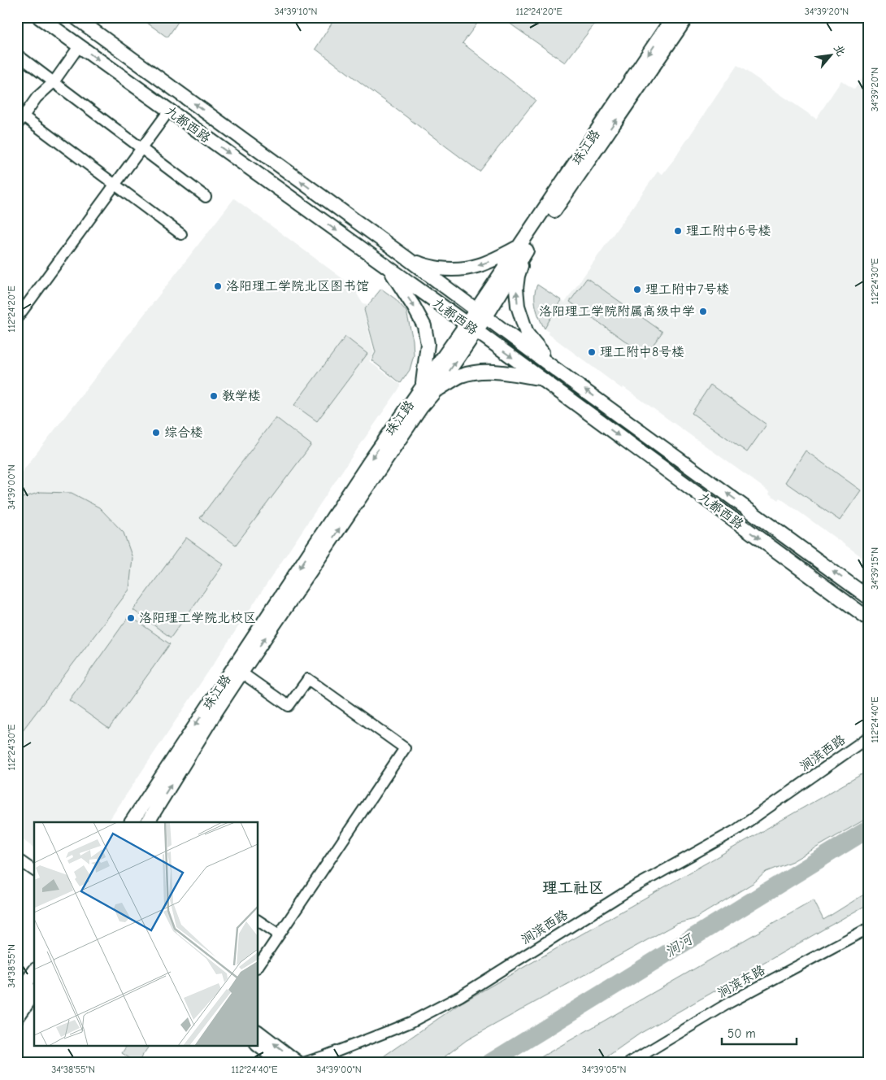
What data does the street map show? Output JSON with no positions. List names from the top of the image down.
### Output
{
  "streets": {
    "main road": ["九都西路", "珠江路"],
    "street": ["涧滨西路", "涧滨东路"]
  },
  "crossings": [
    ["九都西路", "珠江路"]
  ],
  "districts": ["理工社区"],
  "water": ["涧河"],
  "places": [
    "理工附中6号楼",
    "洛阳理工学院北区图书馆",
    "理工附中7号楼",
    "洛阳理工学院附属高级中学",
    "理工附中8号楼",
    "教学楼",
    "综合楼",
    "洛阳理工学院北校区"
  ],
  "scale_bar": "50 m",
  "north": "top right",
  "coordinates": [
    "34°39'10\"N",
    "112°24'20\"E",
    "34°39'20\"N",
    "112°24'30\"E",
    "34°39'00\"N",
    "34°39'15\"N",
    "112°24'40\"E",
    "34°38'55\"N",
    "34°39'05\"N"
  ]
}
